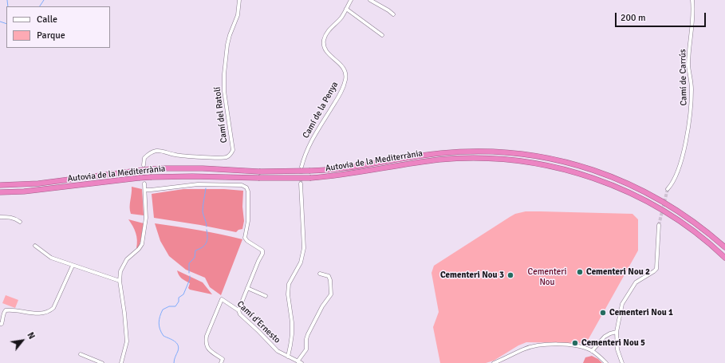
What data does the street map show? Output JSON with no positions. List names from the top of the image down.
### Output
{
  "streets": {
    "highway": ["Autovia de la Mediterrània"],
    "street": [
      "Camí de Carrús",
      "Camí de la Penya",
      "Camí del Ratolí",
      "Camí d'Ernesto"
    ]
  },
  "parks": ["Cementeri Nou"],
  "places": [
    "Cementeri Nou 2",
    "Cementeri Nou 3",
    "Cementeri Nou 1",
    "Cementeri Nou 5"
  ],
  "legend": ["Calle", "Parque"],
  "scale_bar": "200 m",
  "north": "top right"
}
